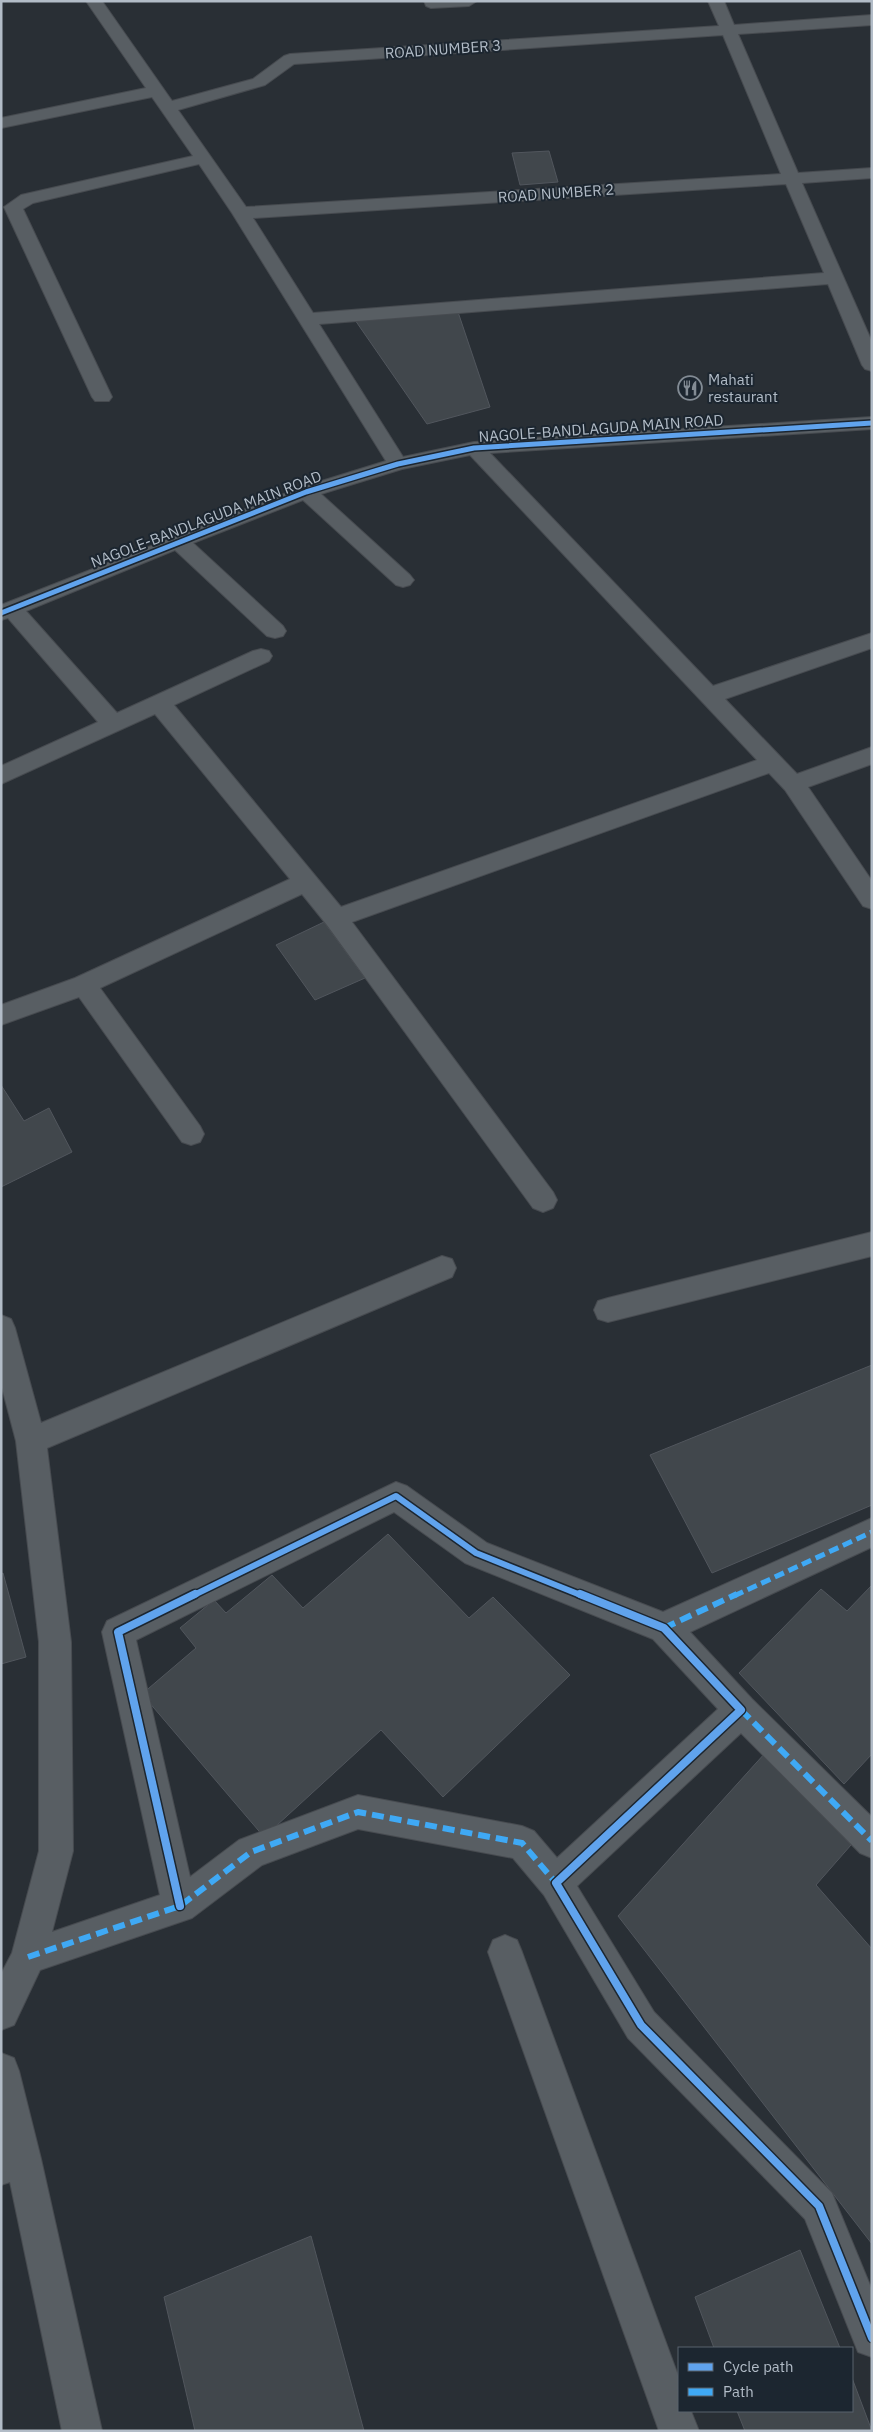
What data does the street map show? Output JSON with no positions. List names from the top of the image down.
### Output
{
  "streets": {
    "street": ["ROAD NUMBER 3", "ROAD NUMBER 2", "NAGOLE-BANDLAGUDA MAIN ROAD"]
  },
  "places": {
    "restaurant": ["Mahati restaurant"]
  },
  "legend": ["Cycle path", "Path"]
}
